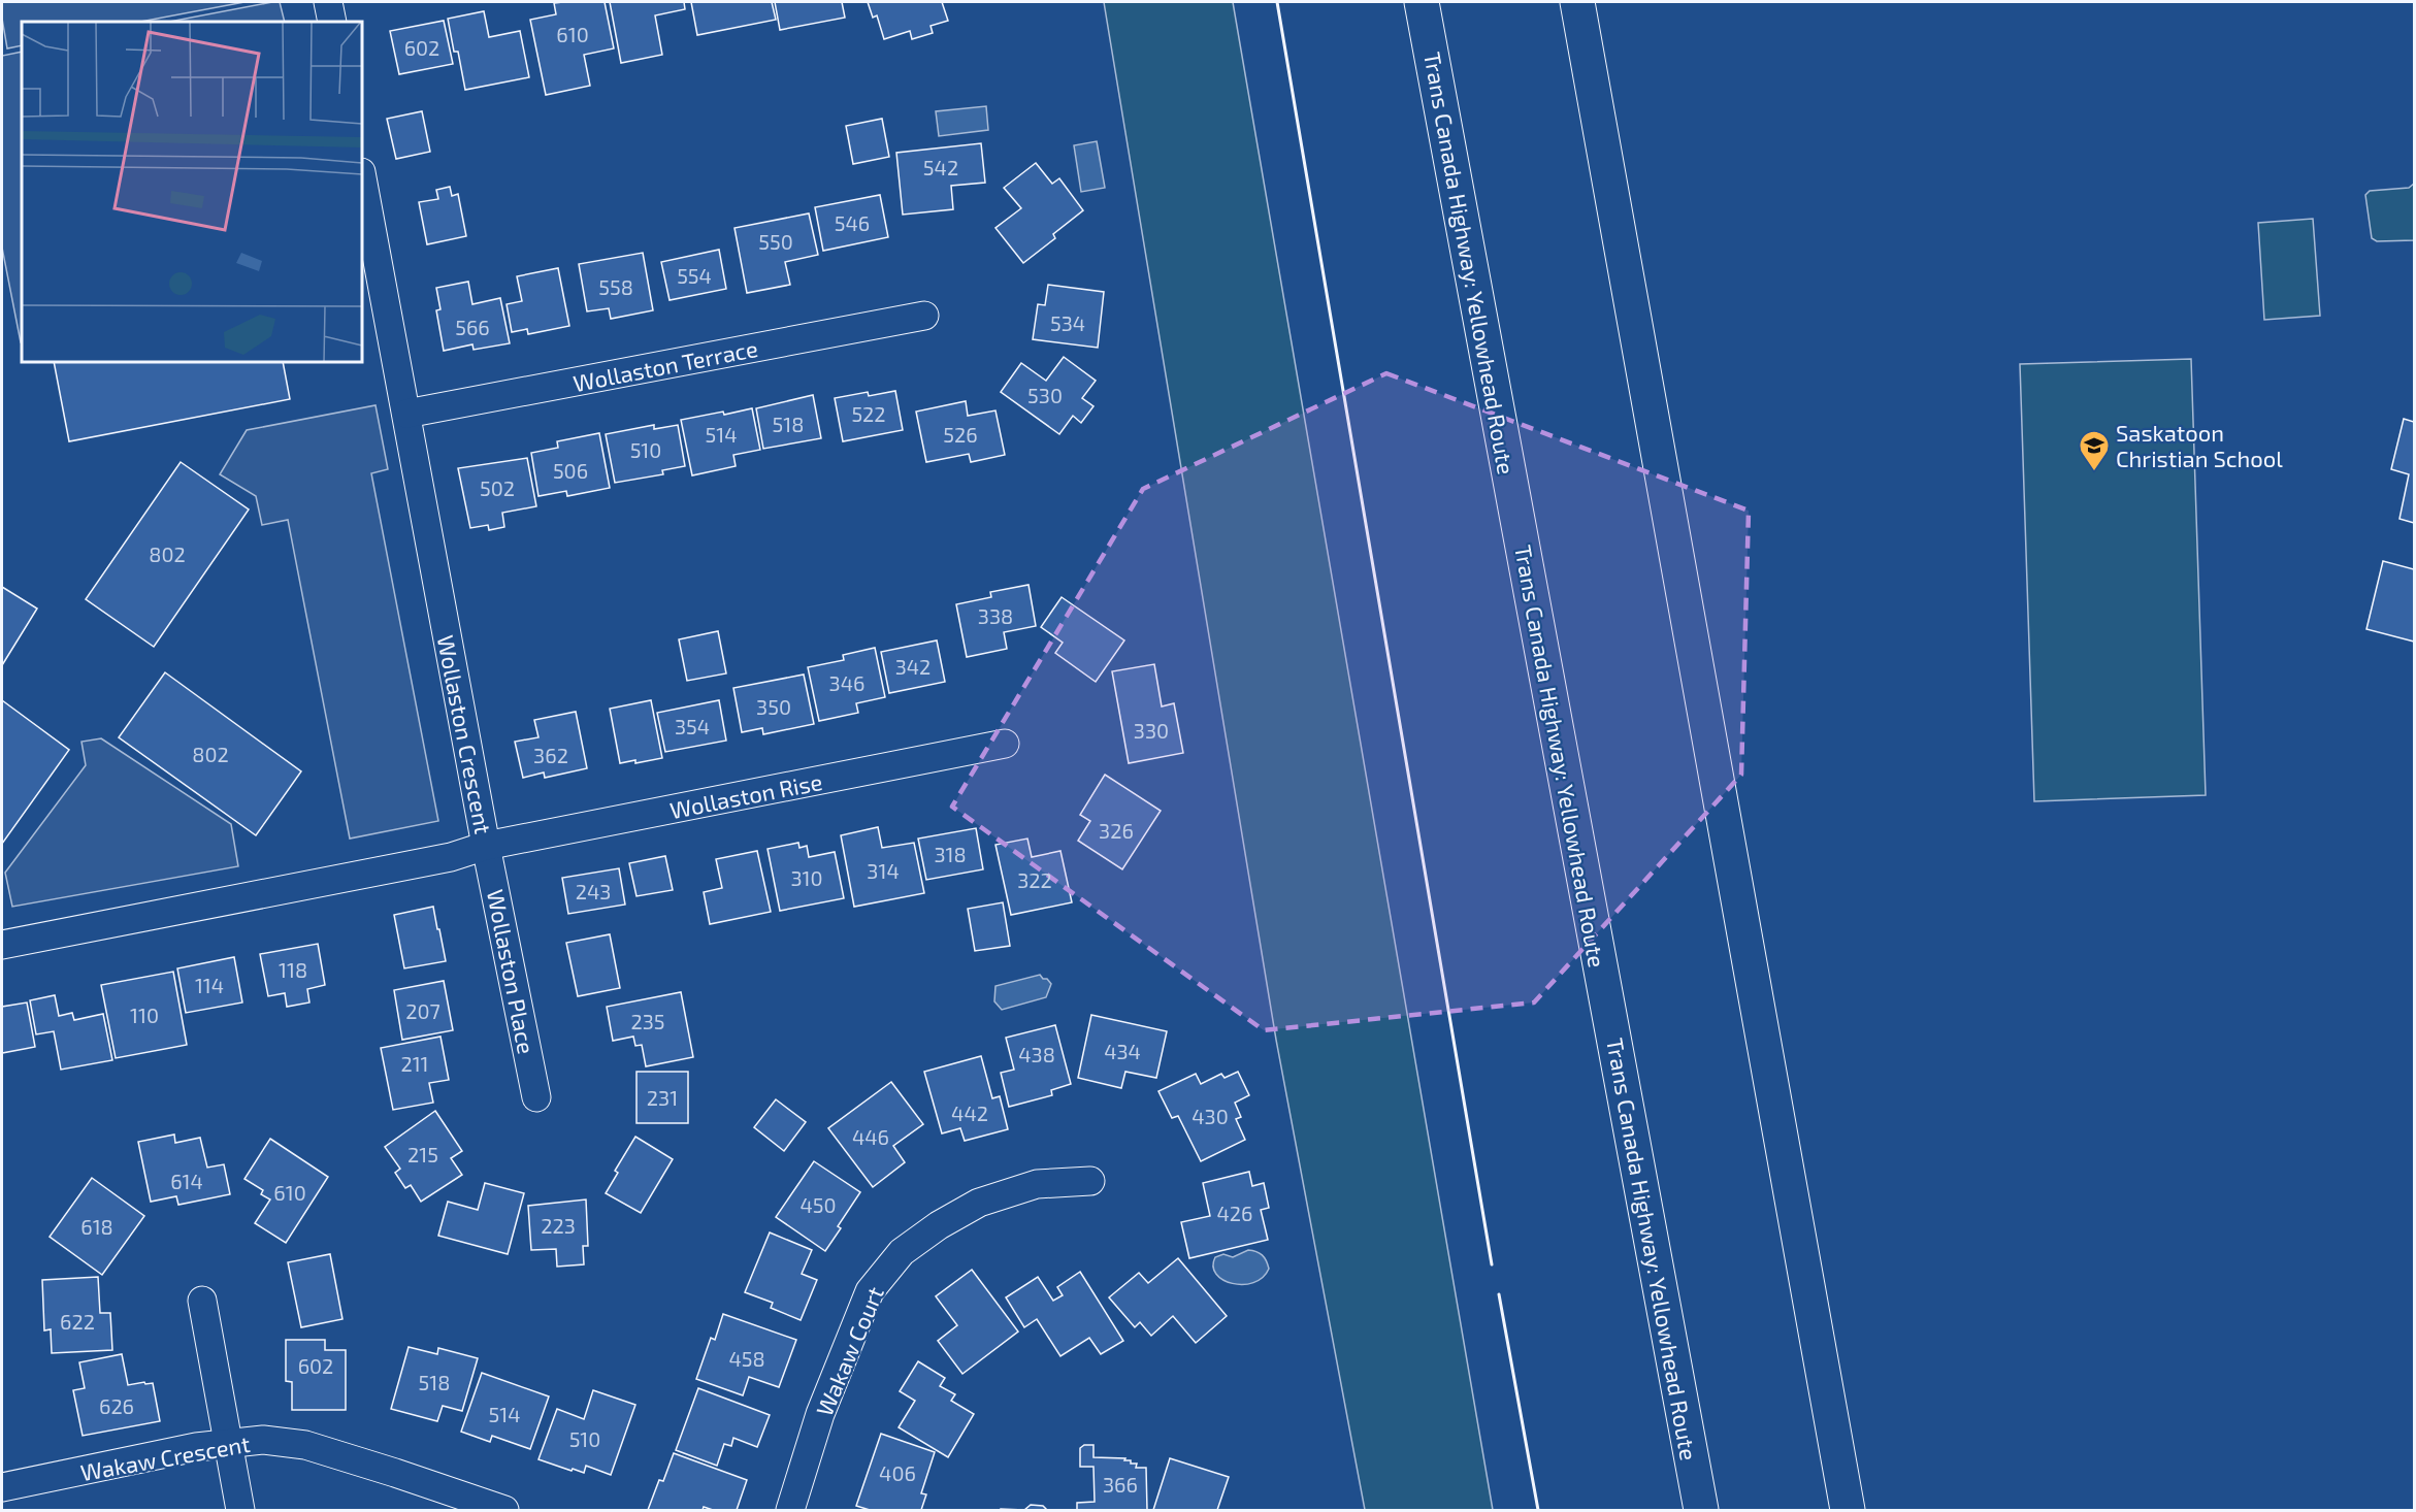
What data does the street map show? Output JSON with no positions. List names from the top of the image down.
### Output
{
  "streets": {
    "highway": ["Trans Canada Highway: Yellowhead Route"],
    "street": [
      "Wollaston Terrace",
      "Wollaston Crescent",
      "Wollaston Rise",
      "Wollaston Place",
      "Wakaw Court",
      "Wakaw Crescent"
    ]
  },
  "crossings": [
    ["Wollaston Terrace", "Wollaston Crescent"],
    ["Wollaston Crescent", "Wollaston Rise"],
    ["Wollaston Crescent", "Wollaston Place"],
    ["Wollaston Rise", "Wollaston Place"]
  ],
  "places": {
    "school or university": ["Saskatoon Christian School"]
  },
  "house_numbers": [
    "610",
    "602",
    "542",
    "546",
    "550",
    "554",
    "558",
    "534",
    "566",
    "530",
    "522",
    "518",
    "514",
    "526",
    "510",
    "506",
    "502",
    "802",
    "338",
    "342",
    "346",
    "350",
    "354",
    "330",
    "802",
    "362",
    "326",
    "318",
    "314",
    "310",
    "322",
    "243",
    "118",
    "114",
    "207",
    "110",
    "235",
    "434",
    "438",
    "211",
    "231",
    "442",
    "430",
    "446",
    "215",
    "614",
    "610",
    "450",
    "426",
    "223",
    "618",
    "622",
    "458",
    "602",
    "518",
    "626",
    "514",
    "510",
    "406",
    "366"
  ]
}
